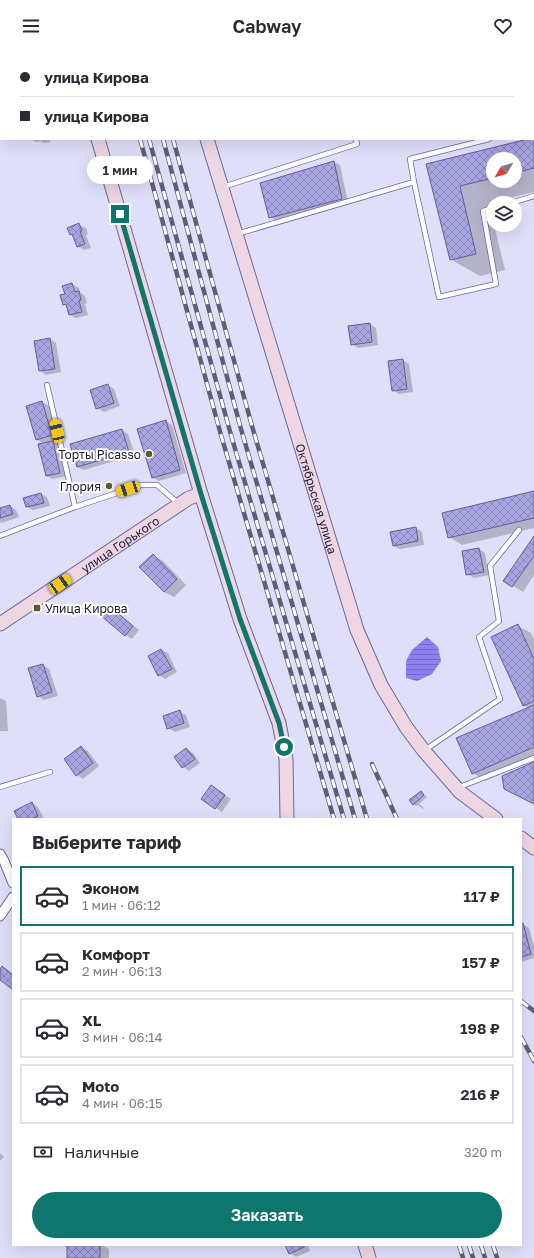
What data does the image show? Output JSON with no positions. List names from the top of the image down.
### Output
{
  "streets": {
    "street": ["Октябрьская улица", "улица Горького"]
  },
  "places": {
    "other": ["Торты Picasso", "Глория"],
    "transit": ["Улица Кирова"]
  },
  "north": "bottom left",
  "page": {
    "header": "Cabway",
    "banner": ["улица Кирова", "улица Кирова"],
    "bubble": "1 мин",
    "heading": "Выберите тариф",
    "list": [
      {
        "name": "Эконом",
        "note": "1 мин · 06:12",
        "value": "117 ₽"
      },
      {
        "name": "Комфорт",
        "note": "2 мин · 06:13",
        "value": "157 ₽"
      },
      {
        "name": "XL",
        "note": "3 мин · 06:14",
        "value": "198 ₽"
      },
      {
        "name": "Moto",
        "note": "4 мин · 06:15",
        "value": "216 ₽"
      }
    ],
    "pay": ["Наличные", "320 m"],
    "buttons": "Заказать"
  }
}
